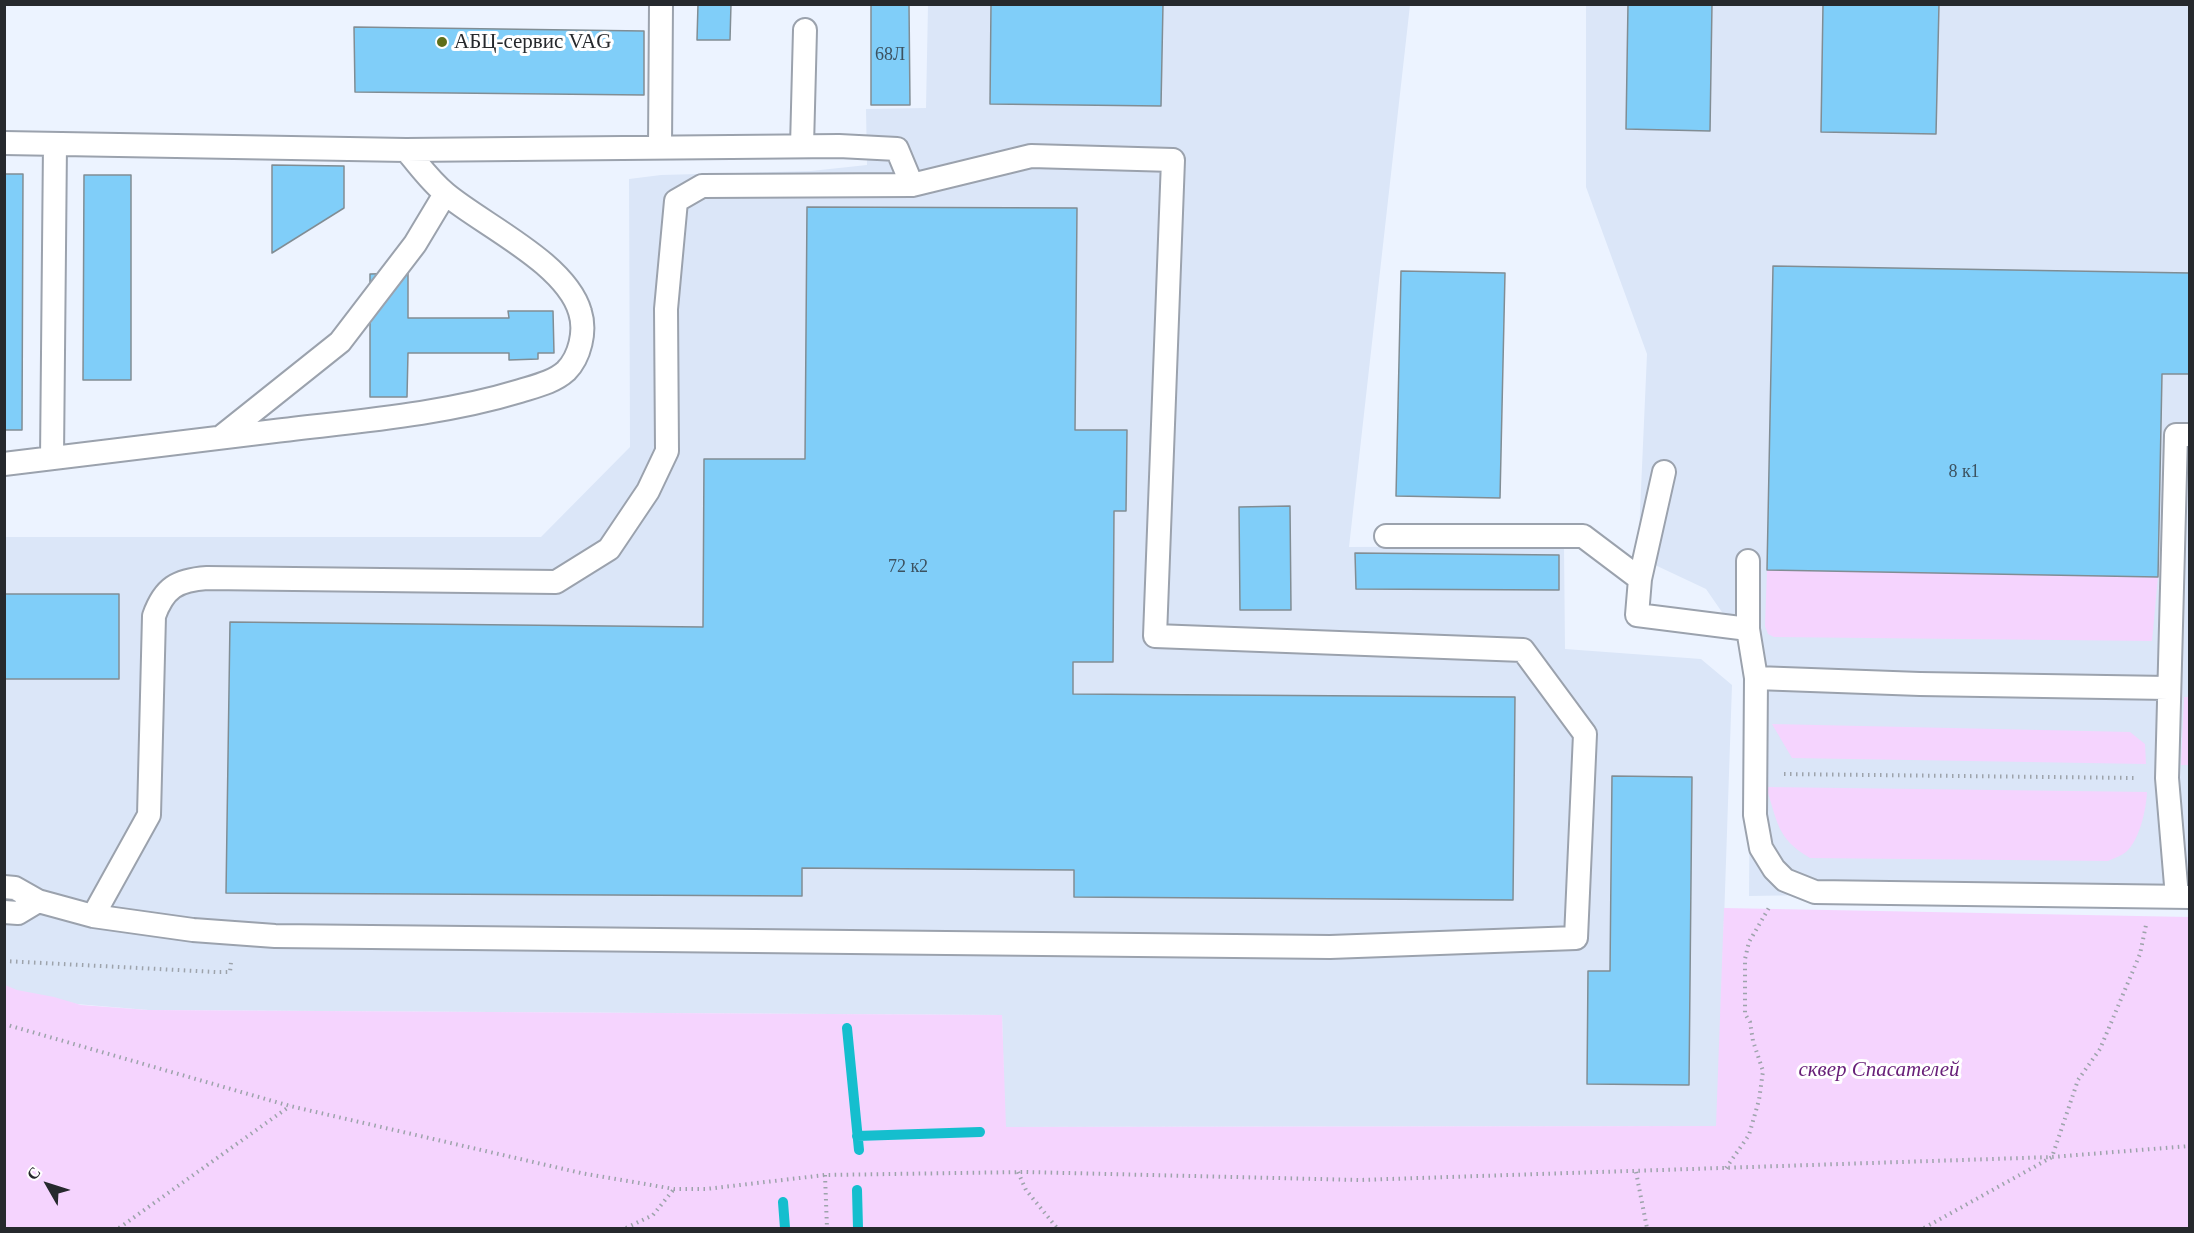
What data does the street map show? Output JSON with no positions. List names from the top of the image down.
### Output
{
  "parks": ["cквер Спасателей"],
  "places": ["АБЦ-сервис VAG"],
  "house_numbers": ["68Л", "8 к1", "72 к2"],
  "north": "top left"
}
